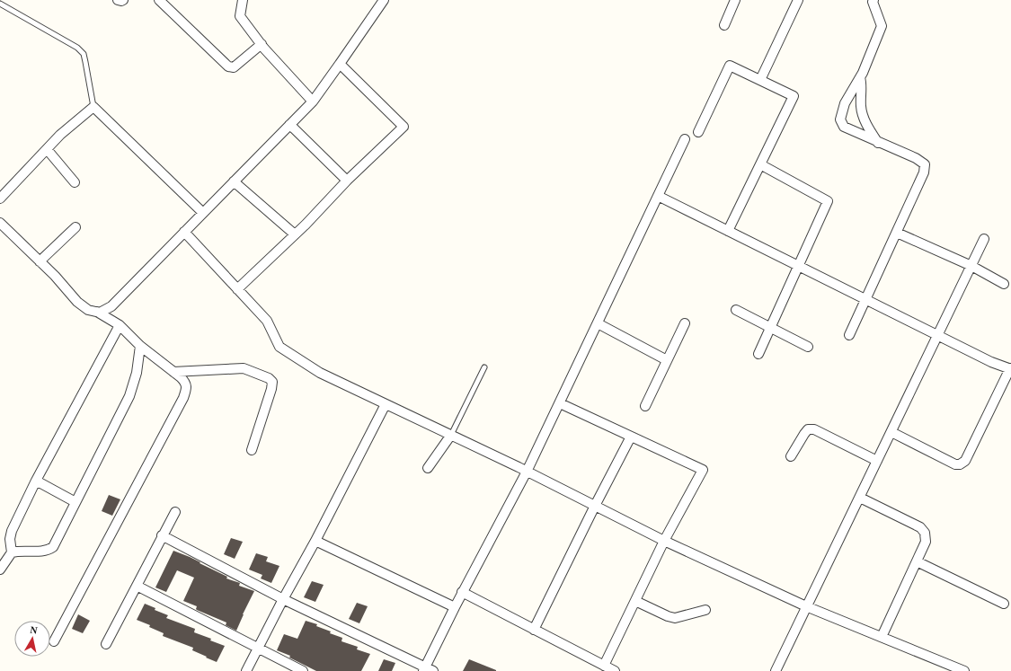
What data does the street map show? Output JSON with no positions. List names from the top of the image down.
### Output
{
  "north": "top"
}
